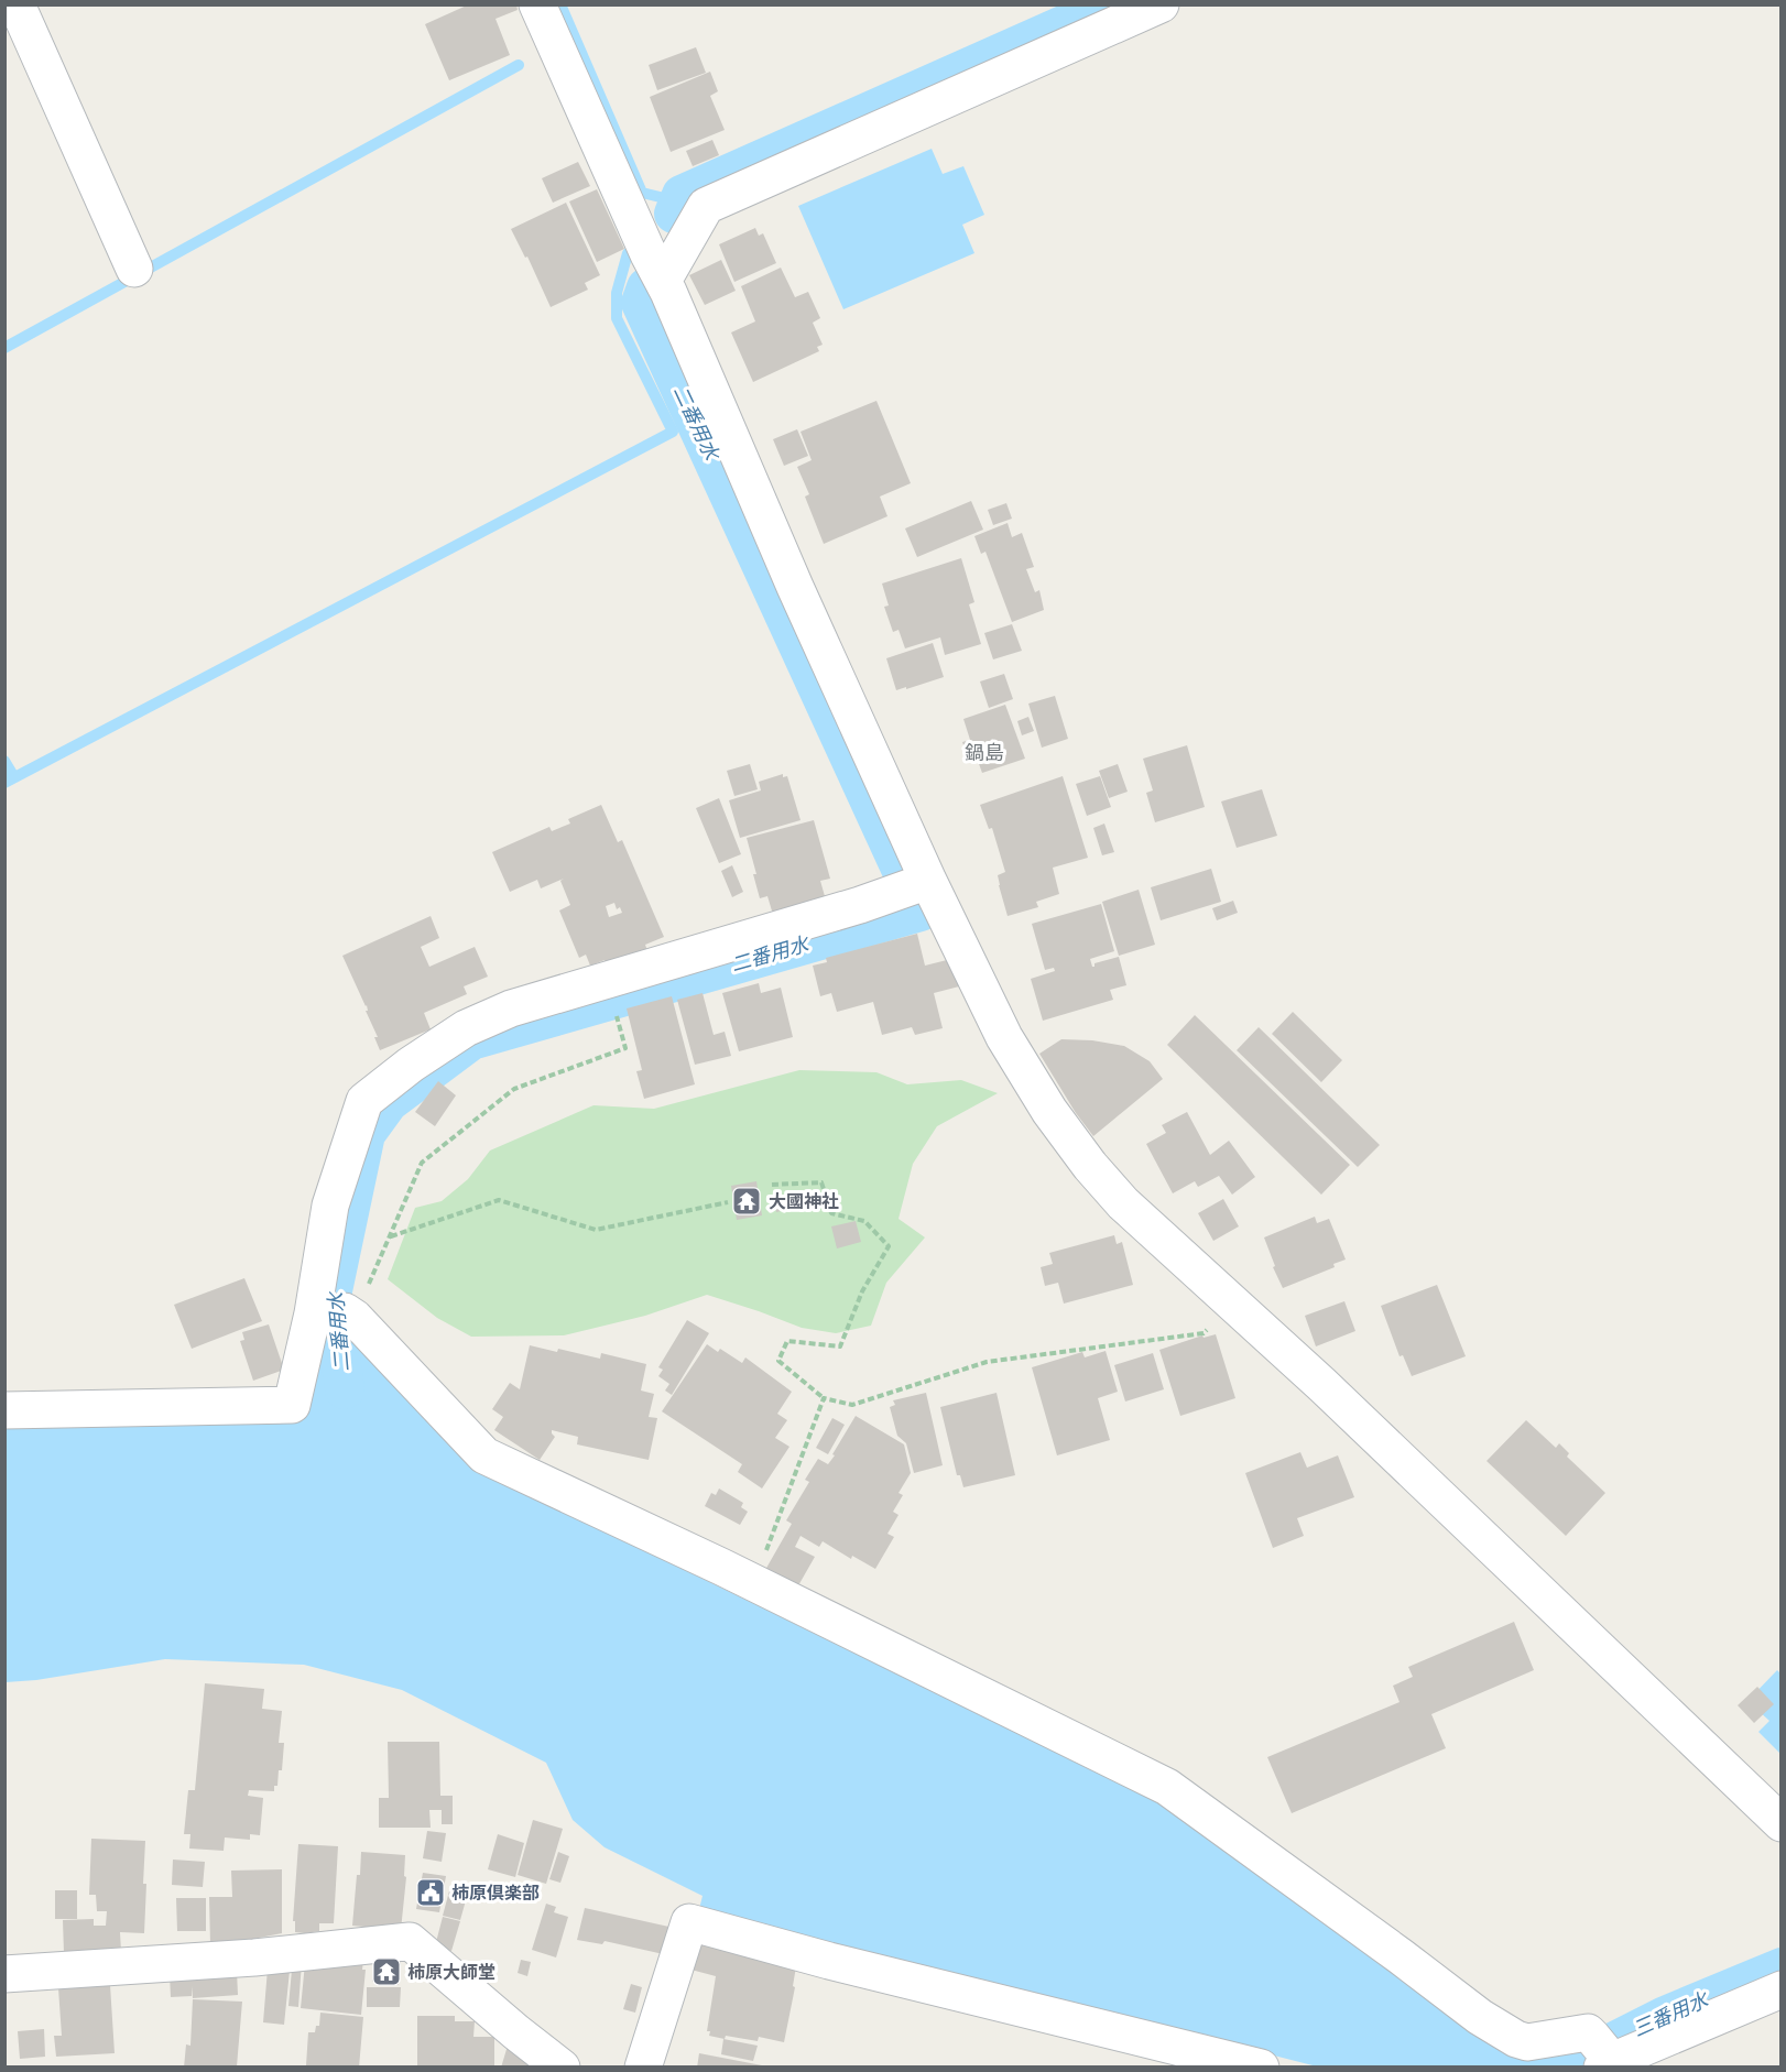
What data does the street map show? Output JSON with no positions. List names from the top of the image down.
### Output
{
  "districts": ["鍋島"],
  "water": ["二番用水", "三番用水"],
  "places": {
    "temple": ["大國神社", "柿原大師堂"],
    "public building": ["柿原倶楽部"]
  }
}
